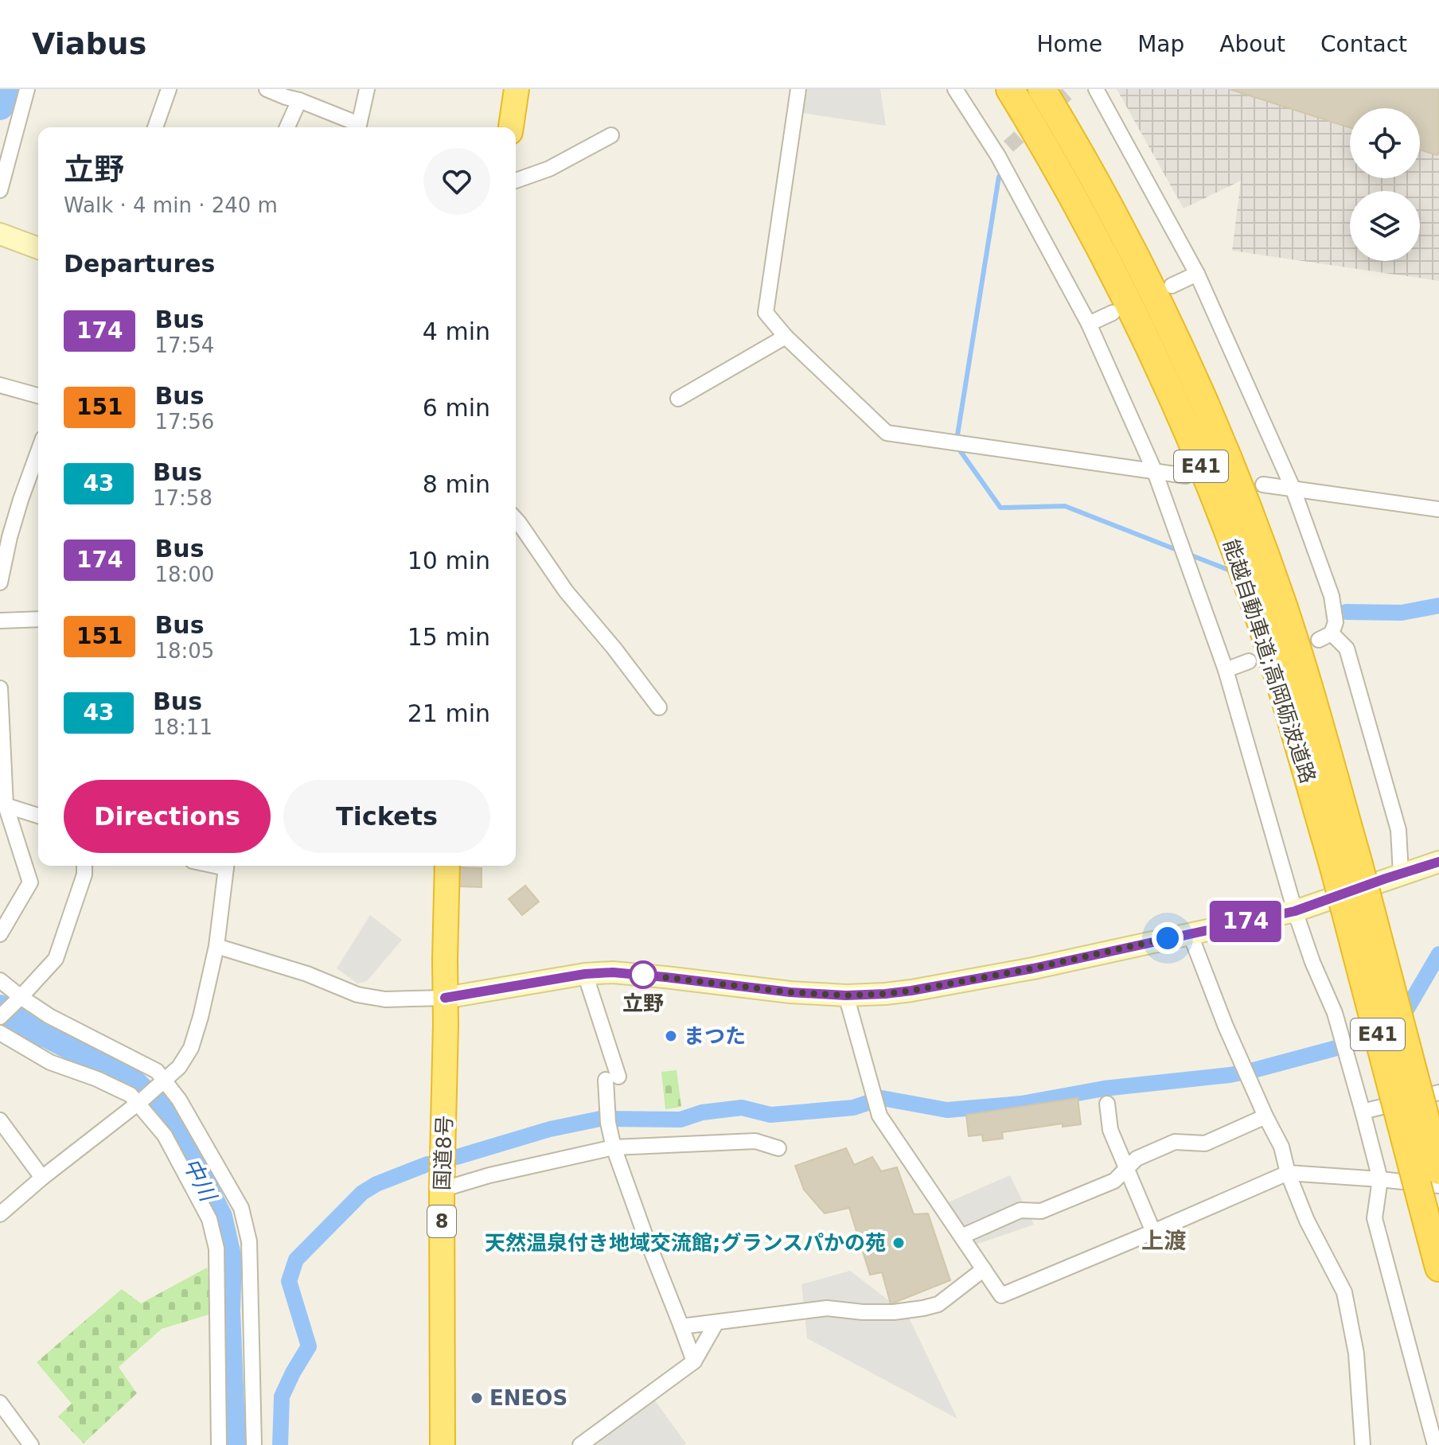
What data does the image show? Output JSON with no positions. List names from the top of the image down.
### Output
{
  "streets": {
    "highway": [
      "E41",
      "能越自動車道;高岡砺波道路",
      "国道8号",
      "8"
    ]
  },
  "districts": ["上渡"],
  "water": ["中川"],
  "places": [
    "立野",
    "まつた",
    "天然温泉付き地域交流館;グランスパかの苑",
    "ENEOS"
  ],
  "lines": ["bus line 174"],
  "page": {
    "header": "Viabus",
    "nav": [
      "Home",
      "Map",
      "About",
      "Contact"
    ],
    "on_map": "174",
    "heading": [
      ["立野", "Walk · 4 min · 240 m"],
      "Departures"
    ],
    "list": [
      {
        "mark": "174",
        "name": "Bus",
        "note": "17:54",
        "value": "4 min"
      },
      {
        "mark": "151",
        "name": "Bus",
        "note": "17:56",
        "value": "6 min"
      },
      {
        "mark": "43",
        "name": "Bus",
        "note": "17:58",
        "value": "8 min"
      },
      {
        "mark": "174",
        "name": "Bus",
        "note": "18:00",
        "value": "10 min"
      },
      {
        "mark": "151",
        "name": "Bus",
        "note": "18:05",
        "value": "15 min"
      },
      {
        "mark": "43",
        "name": "Bus",
        "note": "18:11",
        "value": "21 min"
      }
    ],
    "buttons": ["Directions", "Tickets"]
  }
}
